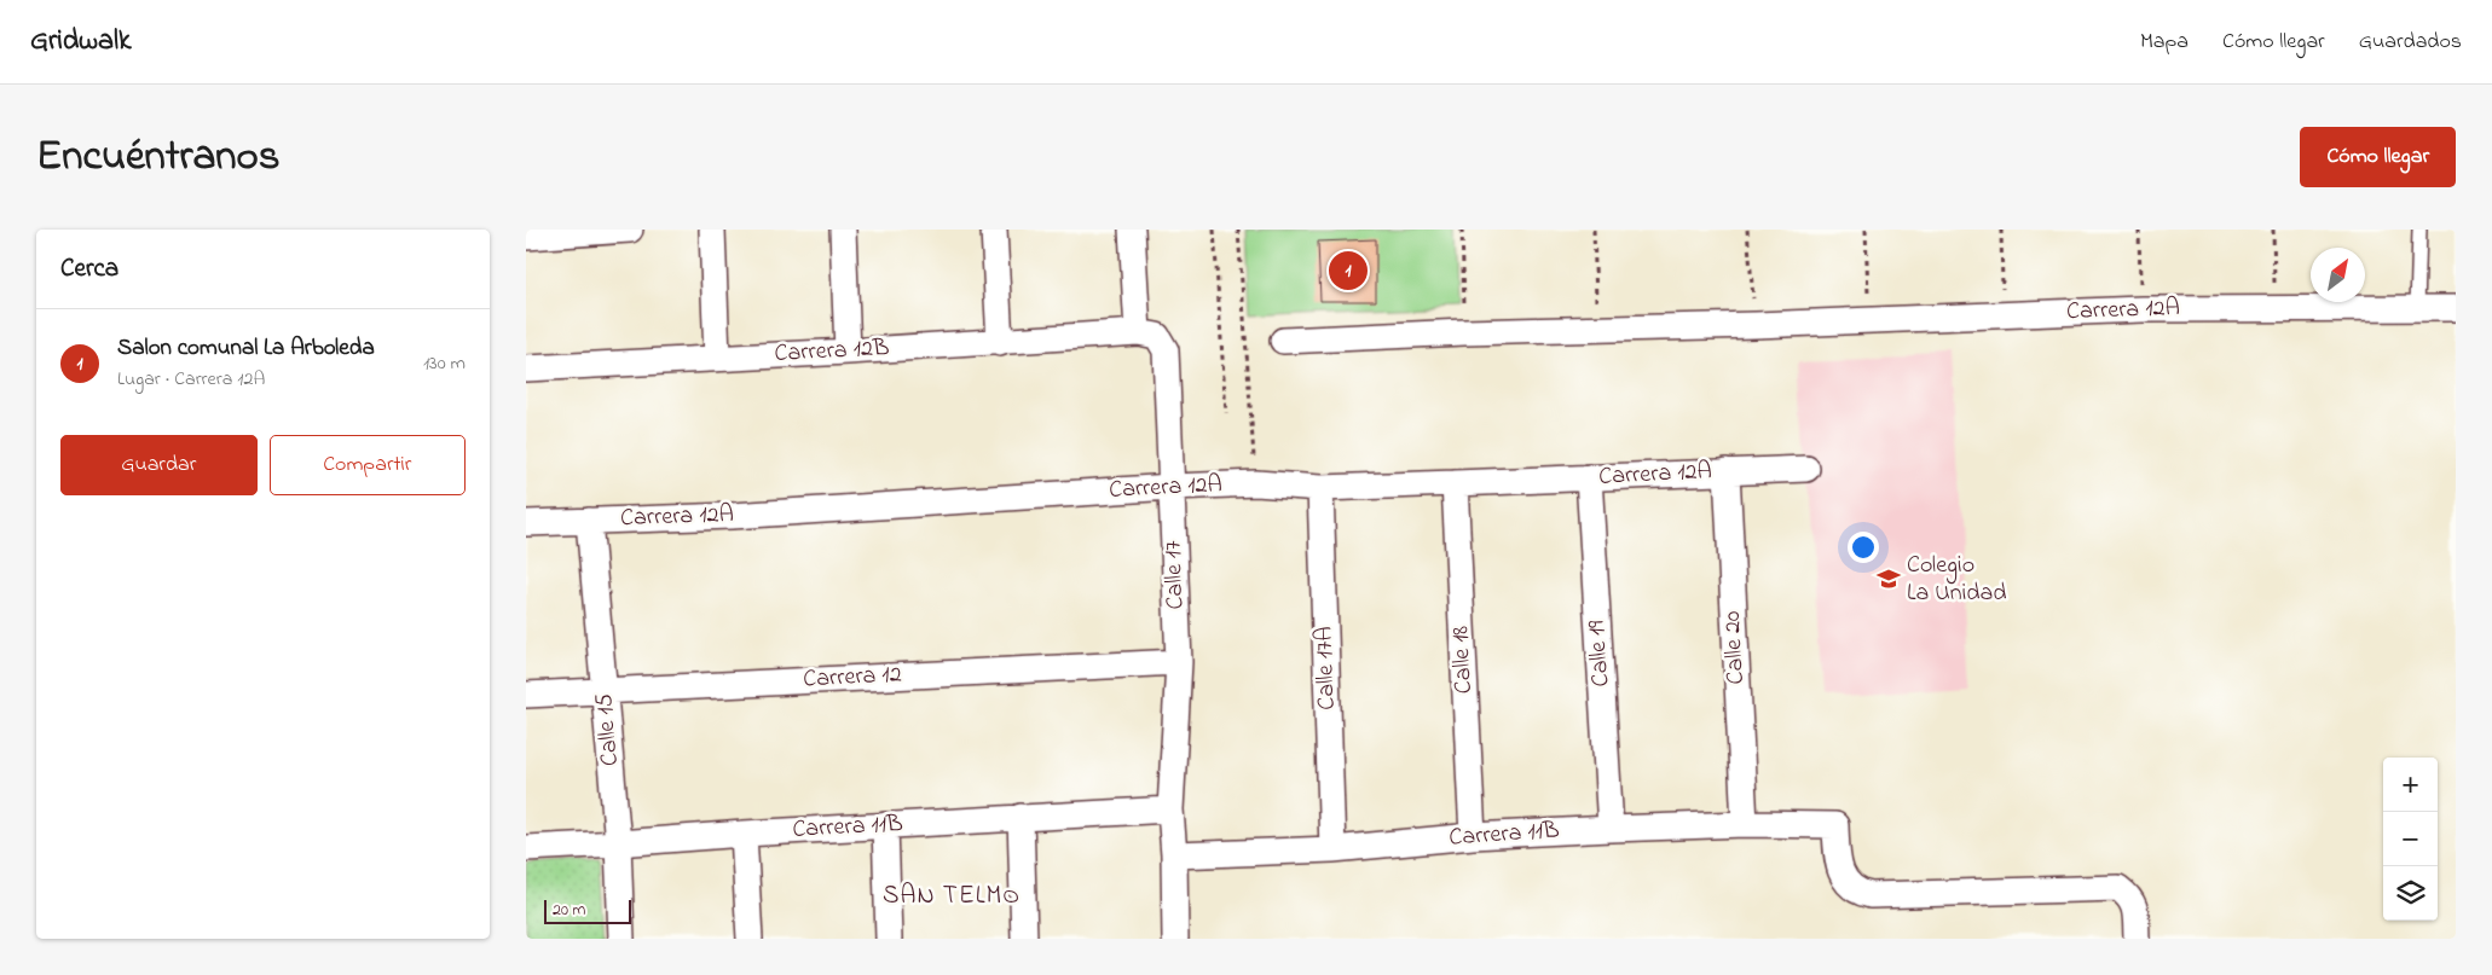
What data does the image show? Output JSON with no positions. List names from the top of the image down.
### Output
{
  "streets": {
    "street": [
      "Carrera 12A",
      "Carrera 12B",
      "Calle 17",
      "Calle 20",
      "Calle 19",
      "Calle 18",
      "Calle 17A",
      "Carrera 12",
      "Calle 15",
      "Carrera 11B"
    ]
  },
  "crossings": [
    ["Carrera 12A", "Calle 17"],
    ["Carrera 12A", "Calle 20"],
    ["Carrera 12A", "Calle 19"],
    ["Carrera 12A", "Calle 18"],
    ["Carrera 12A", "Calle 17A"],
    ["Carrera 12A", "Calle 15"],
    ["Carrera 12B", "Calle 17"],
    ["Calle 17", "Carrera 12"],
    ["Calle 17", "Carrera 11B"],
    ["Calle 20", "Carrera 11B"],
    ["Calle 19", "Carrera 11B"],
    ["Calle 18", "Carrera 11B"],
    ["Calle 17A", "Carrera 11B"],
    ["Carrera 12", "Calle 15"],
    ["Calle 15", "Carrera 11B"]
  ],
  "districts": ["SAN TELMO"],
  "places": {
    "school or university": ["Colegio La Unidad"]
  },
  "scale_bar": "20 m",
  "north": "top right",
  "page": {
    "header": "Gridwalk",
    "nav": ["Mapa", "Cómo llegar", "Guardados"],
    "title": "Encuéntranos",
    "buttons": [
      "Cómo llegar",
      ["Guardar", "Compartir"]
    ],
    "heading": "Cerca",
    "pins": "1",
    "list": [
      {
        "mark": "1",
        "name": "Salon comunal La Arboleda",
        "note": "Lugar · Carrera 12A",
        "value": "130 m"
      }
    ],
    "map_buttons": ["+", "−"],
    "scale": "20 m"
  }
}
